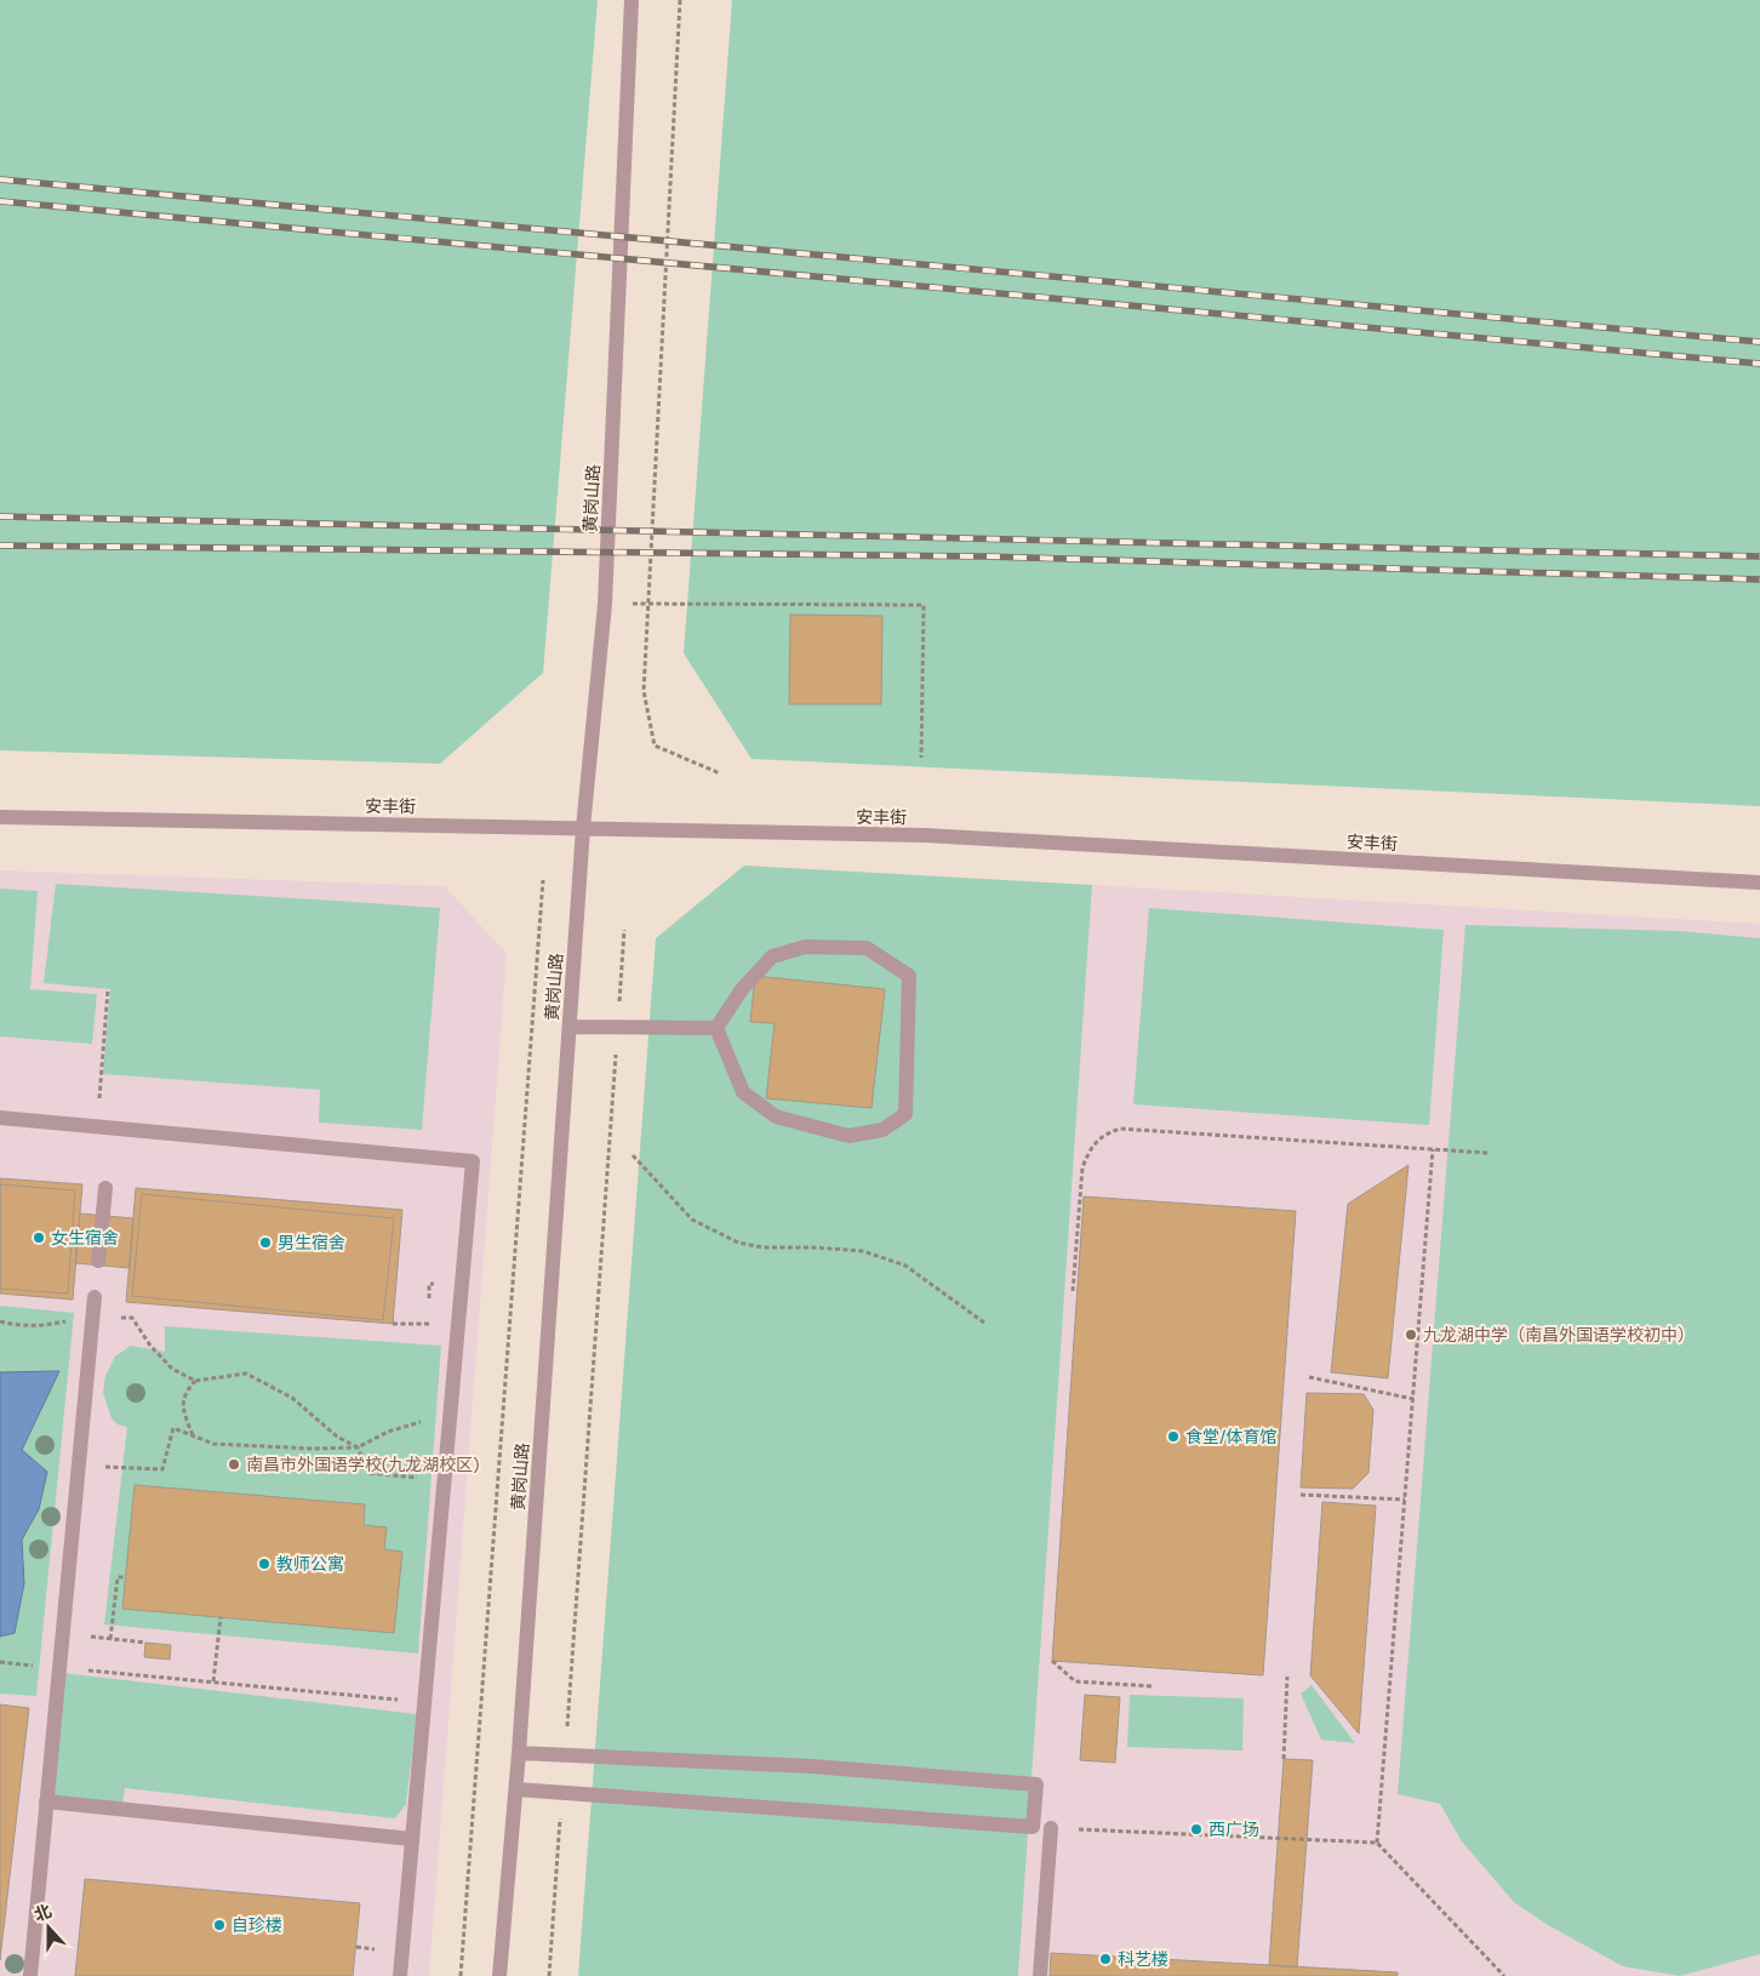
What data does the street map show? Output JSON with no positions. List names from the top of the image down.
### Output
{
  "streets": {
    "street": ["黄岗山路", "安丰街"]
  },
  "crossings": [
    ["黄岗山路", "安丰街"]
  ],
  "places": [
    "女生宿舍",
    "男生宿舍",
    "九龙湖中学（南昌外国语学校初中）",
    "食堂/体育馆",
    "南昌市外国语学校(九龙湖校区)",
    "教师公寓",
    "西广场",
    "自珍楼",
    "科艺楼"
  ],
  "north": "top"
}
